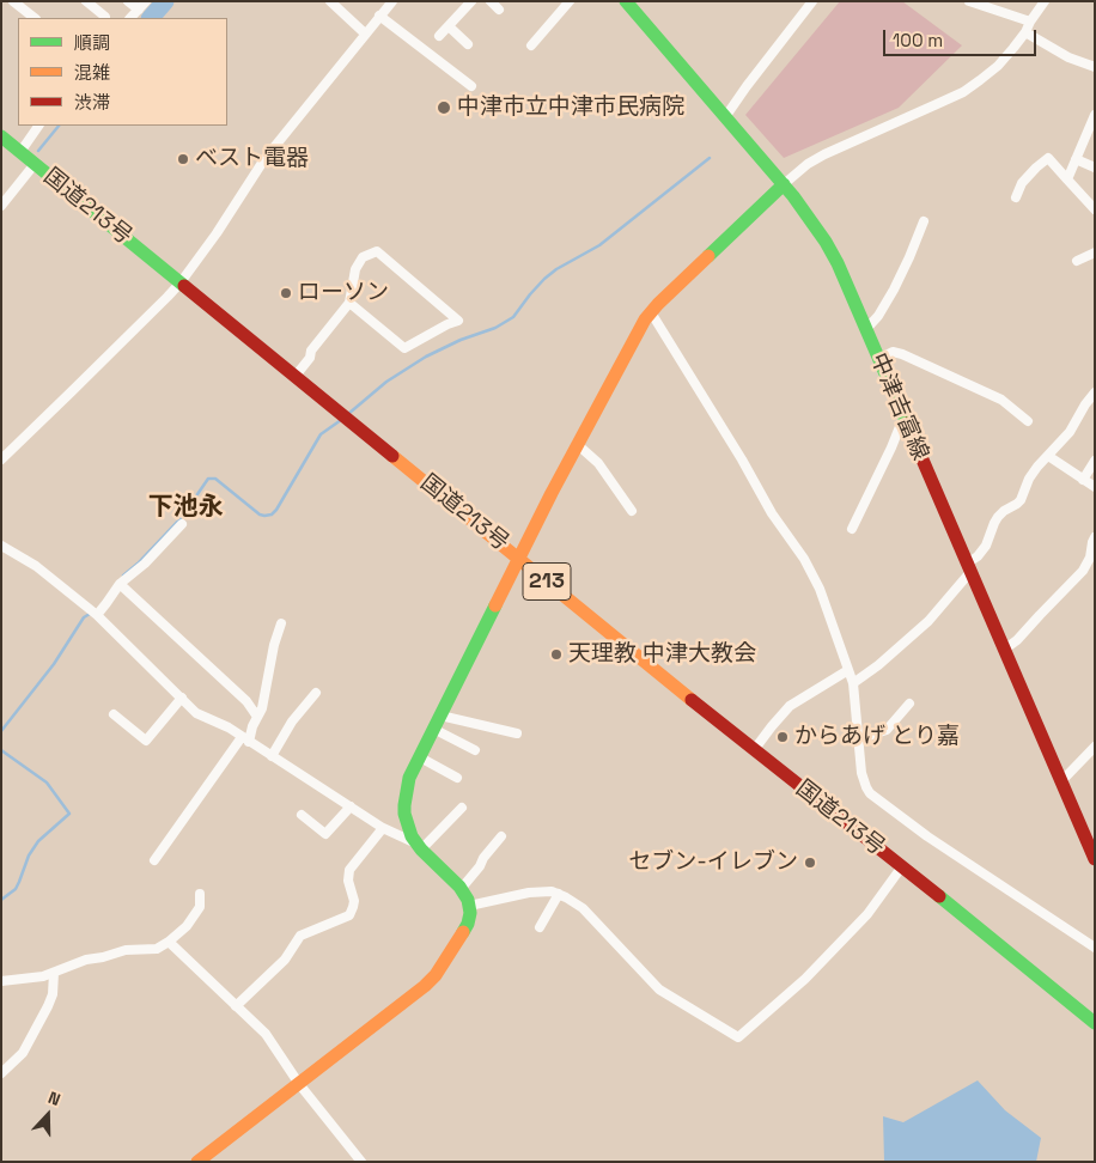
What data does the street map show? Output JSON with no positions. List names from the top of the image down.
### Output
{
  "streets": {
    "main road": ["国道213号", "中津吉富線", "213"]
  },
  "districts": ["下池永"],
  "places": [
    "中津市立中津市民病院",
    "ベスト電器",
    "ローソン",
    "天理教 中津大教会",
    "からあげ とり嘉",
    "セブン-イレブン"
  ],
  "legend": ["順調", "混雑", "渋滞"],
  "scale_bar": "100 m",
  "north": "top"
}
